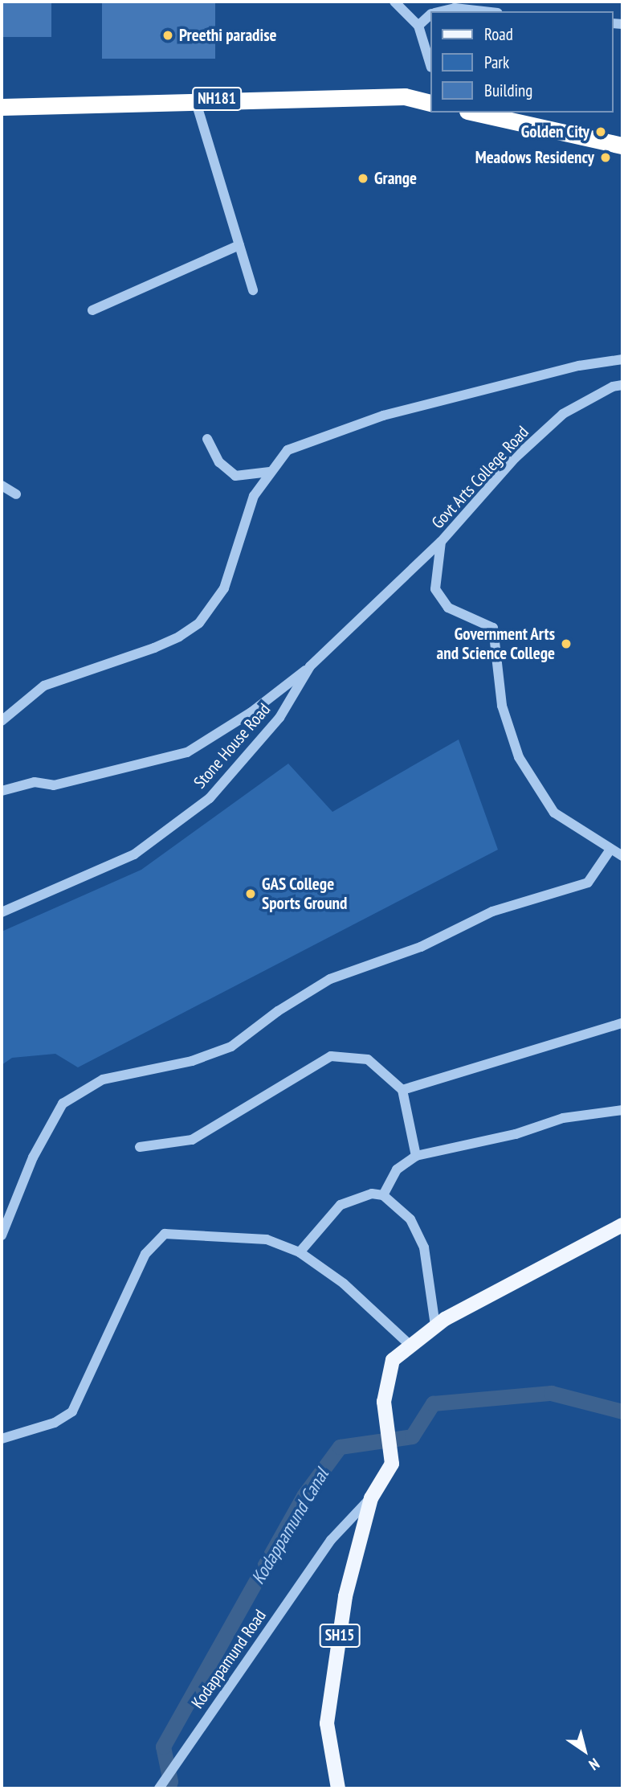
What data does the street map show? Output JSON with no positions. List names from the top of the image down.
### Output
{
  "streets": {
    "highway": ["NH181"],
    "main road": ["SH15"],
    "street": ["Govt Arts College Road", "Stone House Road", "Kodappamund Road"]
  },
  "crossings": [
    ["Govt Arts College Road", "Stone House Road"],
    ["SH15", "Kodappamund Road"]
  ],
  "water": ["Kodappamund Canal"],
  "places": [
    "Preethi paradise",
    "Golden City",
    "Meadows Residency",
    "Grange",
    "Government Arts and Science College",
    "GAS College Sports Ground"
  ],
  "legend": ["Road", "Park", "Building"],
  "north": "bottom right"
}
